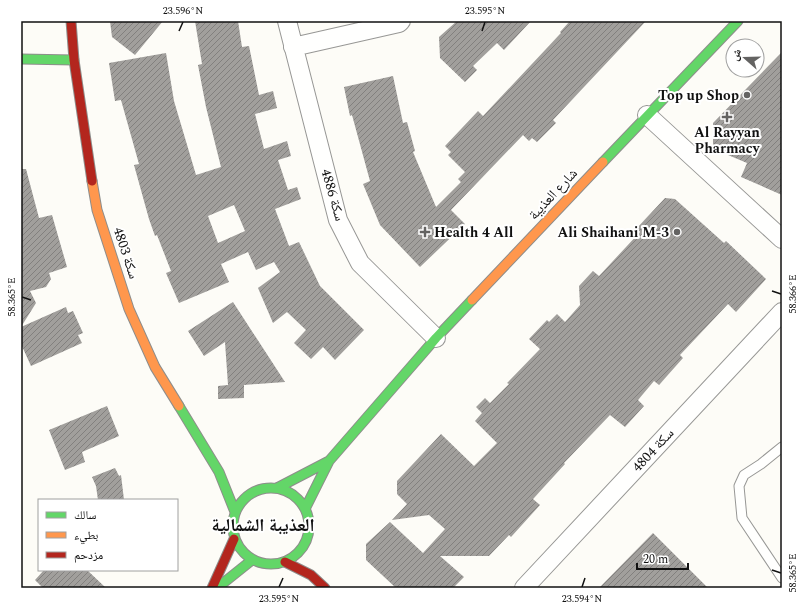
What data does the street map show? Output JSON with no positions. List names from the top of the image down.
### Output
{
  "streets": {
    "street": [
      "شارع العذيبة",
      "سكة 4886",
      "سكة 4803",
      "سكة 4804"
    ]
  },
  "crossings": [
    ["شارع العذيبة", "سكة 4886"],
    ["شارع العذيبة", "سكة 4803"]
  ],
  "districts": ["العذيبة الشمالية"],
  "places": {
    "other": ["Top up Shop", "Ali Shaihani M-3"],
    "health": ["Al Rayyan Pharmacy", "Health 4 All"]
  },
  "legend": ["سالك", "بطيء", "مزدحم"],
  "scale_bar": "20 m",
  "north": "left",
  "coordinates": [
    "23.596°N",
    "23.595°N",
    "58.366°E",
    "58.365°E",
    "23.594°N"
  ]
}
